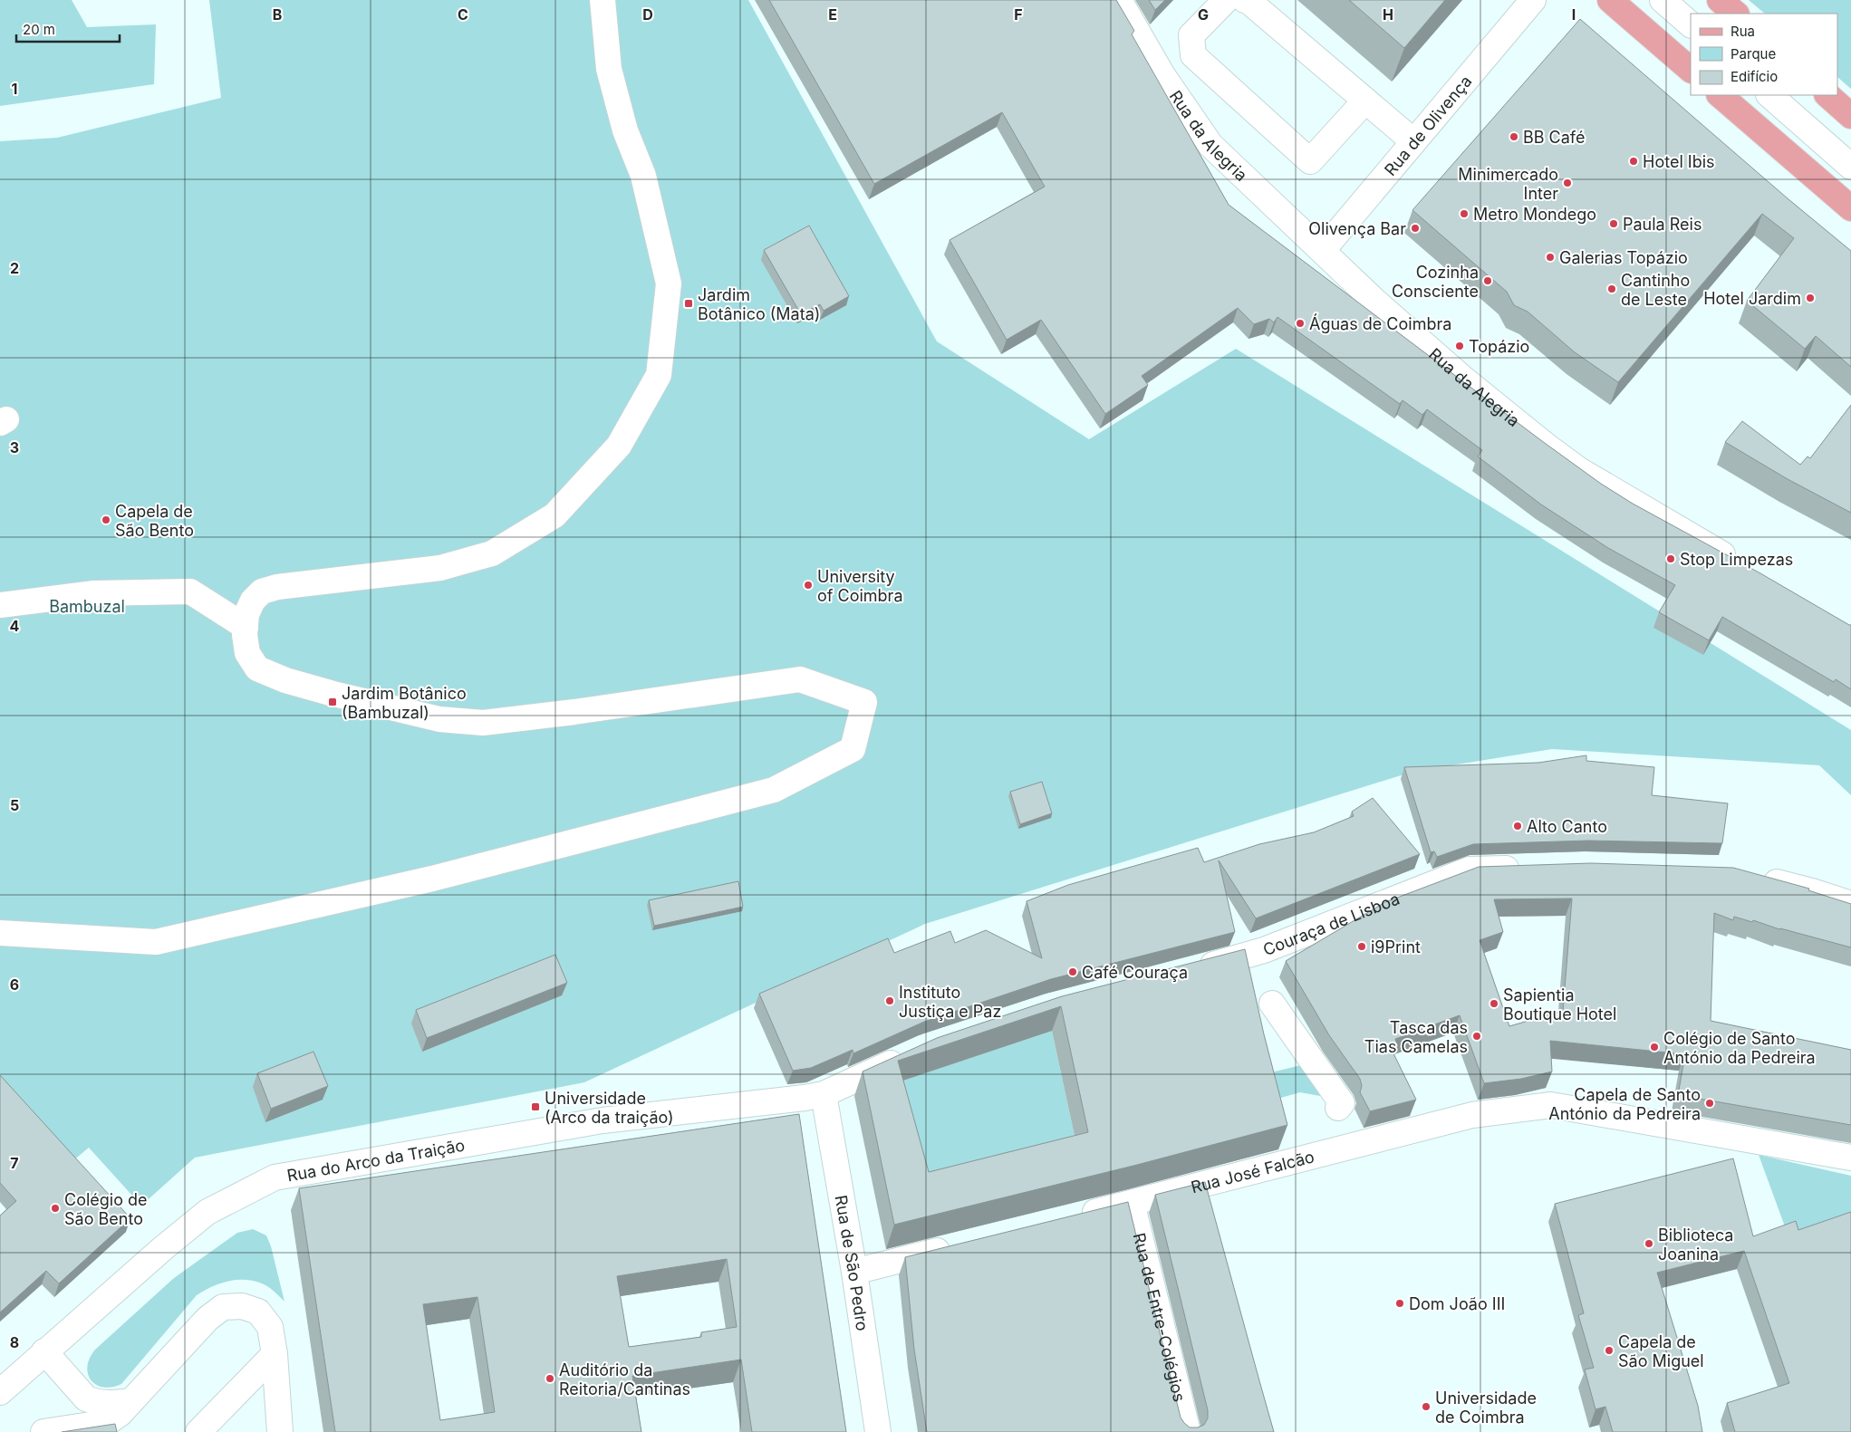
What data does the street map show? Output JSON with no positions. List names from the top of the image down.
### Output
{
  "streets": {
    "street": [
      "Rua de Olivença",
      "Rua da Alegria",
      "Couraça de Lisboa",
      "Rua do Arco da Traição",
      "Rua José Falcão",
      "Rua de São Pedro",
      "Rua de Entre-Colégios"
    ]
  },
  "crossings": [
    ["Rua de Olivença", "Rua da Alegria"],
    ["Rua do Arco da Traição", "Rua de São Pedro"],
    ["Rua José Falcão", "Rua de Entre-Colégios"]
  ],
  "parks": ["Bambuzal"],
  "places": {
    "other": [
      "BB Café",
      "Hotel Ibis",
      "Minimercado Inter",
      "Metro Mondego",
      "Paula Reis",
      "Olivença Bar",
      "Galerias Topázio",
      "Cozinha Consciente",
      "Cantinho de Leste",
      "Hotel Jardim",
      "Águas de Coimbra",
      "Topázio",
      "Capela de São Bento",
      "Stop Limpezas",
      "University of Coimbra",
      "Alto Canto",
      "i9Print",
      "Café Couraça",
      "Instituto Justiça e Paz",
      "Sapientia Boutique Hotel",
      "Tasca das Tias Camelas",
      "Colégio de Santo António da Pedreira",
      "Capela de Santo António da Pedreira",
      "Colégio de São Bento",
      "Biblioteca Joanina",
      "Dom João III",
      "Capela de São Miguel",
      "Auditório da Reitoria/Cantinas",
      "Universidade de Coimbra"
    ],
    "transit": ["Jardim Botânico (Mata)", "Jardim Botânico (Bambuzal)", "Universidade (Arco da traição)"]
  },
  "legend": ["Rua", "Parque", "Edifício"],
  "scale_bar": "20 m",
  "grid": {
    "columns": [
      "B",
      "C",
      "D",
      "E",
      "F",
      "G",
      "H",
      "I"
    ],
    "rows": [
      "1",
      "2",
      "3",
      "4",
      "5",
      "6",
      "7",
      "8"
    ]
  }
}
